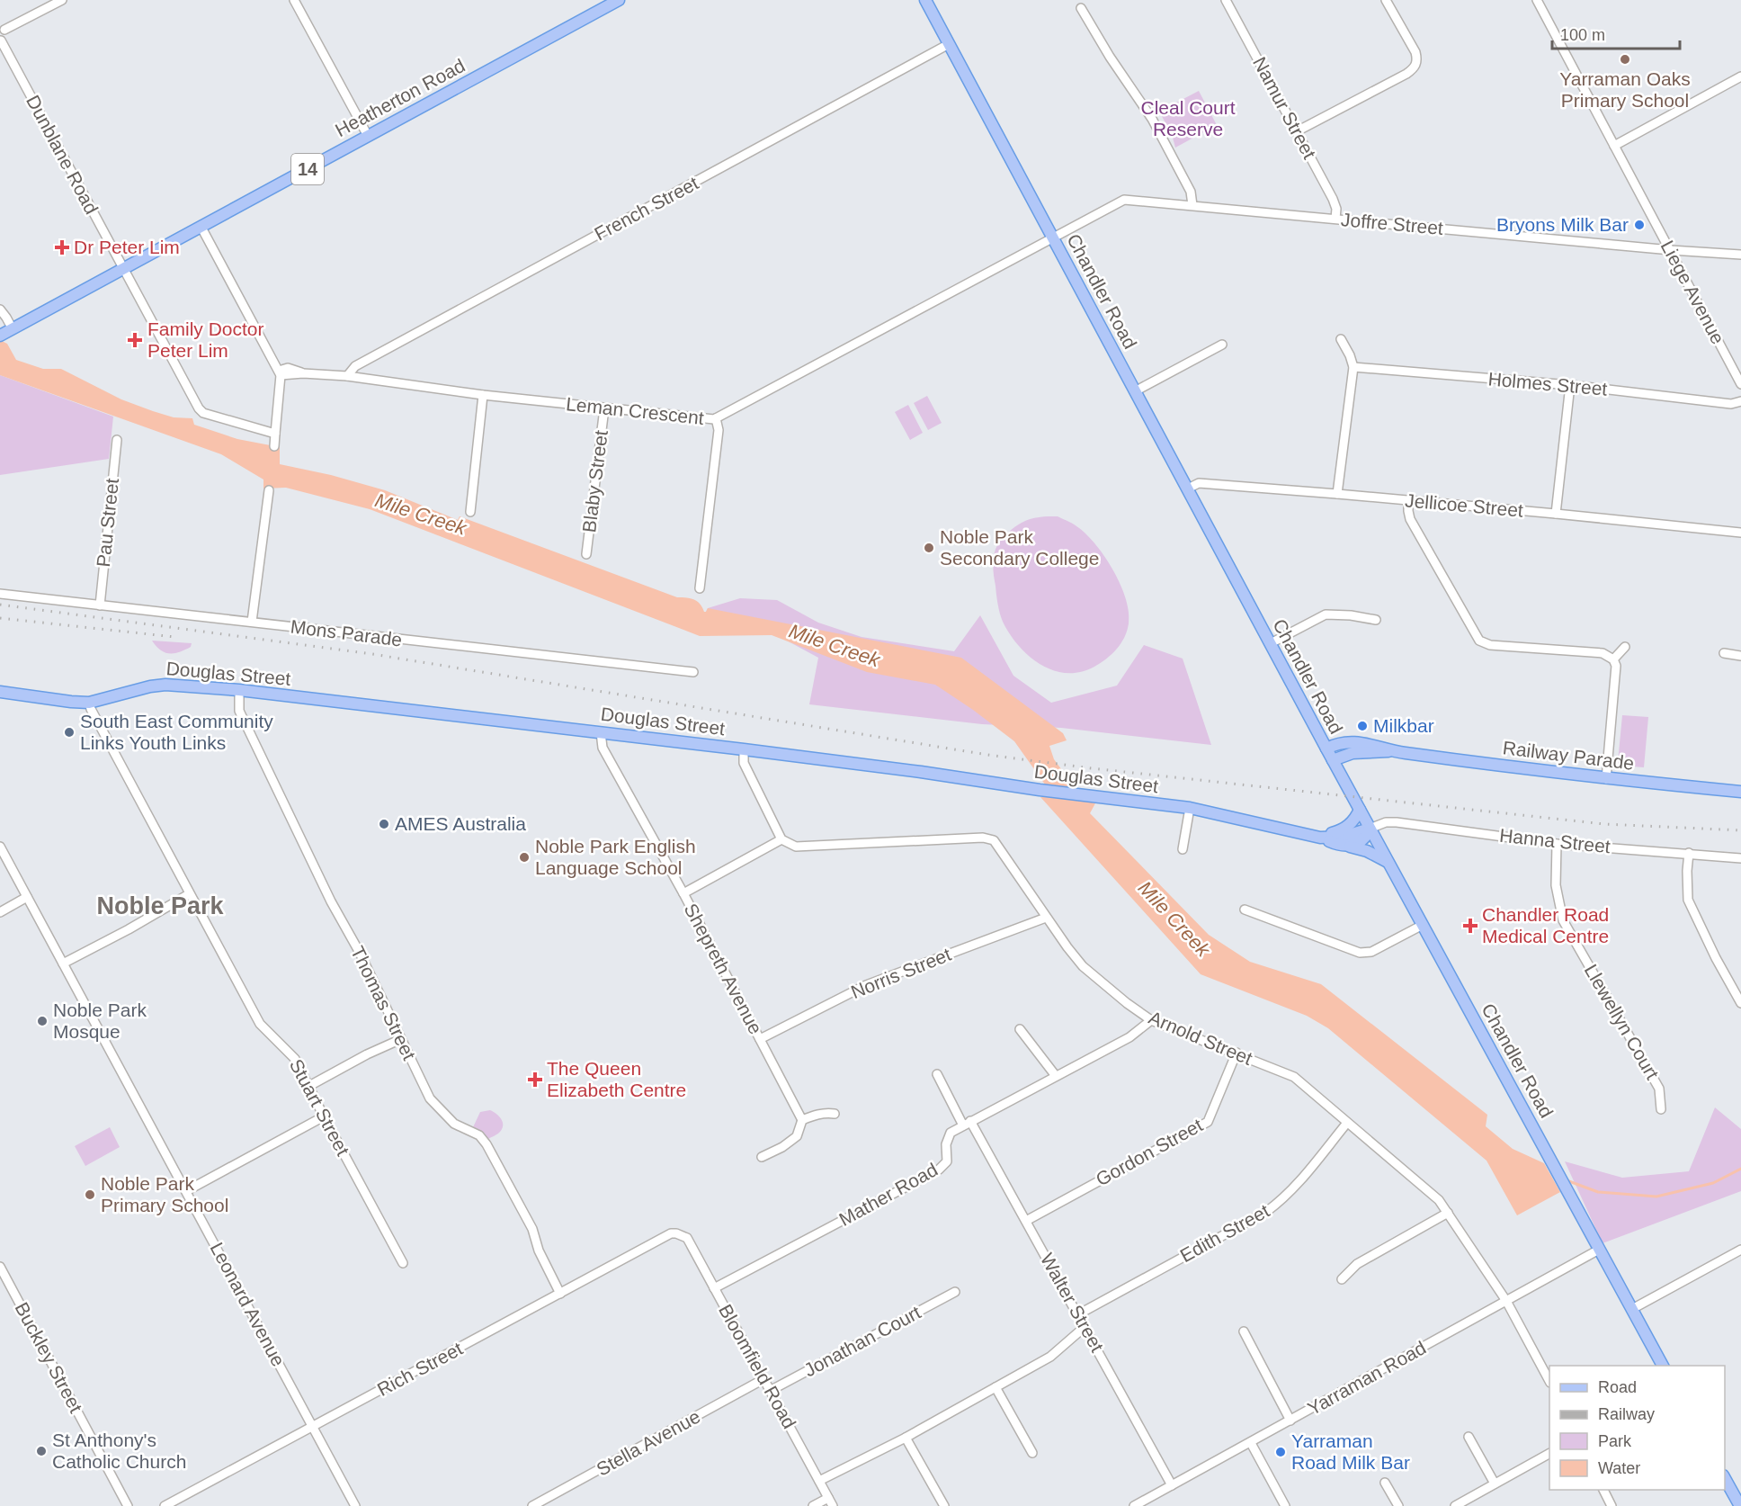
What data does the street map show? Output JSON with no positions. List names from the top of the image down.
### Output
{
  "streets": {
    "main road": [
      "Heatherton Road",
      "14",
      "Chandler Road",
      "Douglas Street",
      "Railway Parade"
    ],
    "street": [
      "Namur Street",
      "Dunblane Road",
      "French Street",
      "Joffre Street",
      "Liege Avenue",
      "Holmes Street",
      "Leman Crescent",
      "Blaby Street",
      "Jellicoe Street",
      "Pau Street",
      "Mons Parade",
      "Hanna Street",
      "Shepreth Avenue",
      "Norris Street",
      "Thomas Street",
      "Llewellyn Court",
      "Arnold Street",
      "Stuart Street",
      "Gordon Street",
      "Mather Road",
      "Edith Street",
      "Walter Street",
      "Leonard Avenue",
      "Jonathan Court",
      "Buckley Street",
      "Bloomfield Road",
      "Rich Street",
      "Yarraman Road",
      "Stella Avenue"
    ]
  },
  "crossings": [
    ["Heatherton Road", "Dunblane Road"],
    ["Namur Street", "Joffre Street"],
    ["French Street", "Chandler Road"],
    ["French Street", "Leman Crescent"],
    ["Joffre Street", "Chandler Road"],
    ["Joffre Street", "Liege Avenue"],
    ["Joffre Street", "Leman Crescent"],
    ["Chandler Road", "Leman Crescent"],
    ["Chandler Road", "Jellicoe Street"],
    ["Chandler Road", "Douglas Street"],
    ["Chandler Road", "Railway Parade"],
    ["Chandler Road", "Hanna Street"],
    ["Chandler Road", "Yarraman Road"],
    ["Leman Crescent", "Blaby Street"],
    ["Pau Street", "Mons Parade"],
    ["Douglas Street", "Hanna Street"],
    ["Douglas Street", "Shepreth Avenue"],
    ["Douglas Street", "Thomas Street"],
    ["Douglas Street", "Stuart Street"],
    ["Hanna Street", "Llewellyn Court"],
    ["Shepreth Avenue", "Norris Street"],
    ["Norris Street", "Arnold Street"],
    ["Thomas Street", "Rich Street"],
    ["Arnold Street", "Gordon Street"],
    ["Arnold Street", "Mather Road"],
    ["Arnold Street", "Edith Street"],
    ["Arnold Street", "Yarraman Road"],
    ["Gordon Street", "Walter Street"],
    ["Mather Road", "Walter Street"],
    ["Mather Road", "Bloomfield Road"],
    ["Edith Street", "Walter Street"],
    ["Walter Street", "Yarraman Road"],
    ["Leonard Avenue", "Rich Street"],
    ["Jonathan Court", "Bloomfield Road"],
    ["Bloomfield Road", "Rich Street"],
    ["Bloomfield Road", "Stella Avenue"]
  ],
  "districts": ["Noble Park"],
  "water": ["Mile Creek"],
  "parks": ["Cleal Court Reserve"],
  "places": {
    "other": [
      "Yarraman Oaks Primary School",
      "Bryons Milk Bar",
      "Noble Park Secondary College",
      "Milkbar",
      "South East Community Links Youth Links",
      "AMES Australia",
      "Noble Park English Language School",
      "Noble Park Mosque",
      "Noble Park Primary School",
      "St Anthony's Catholic Church",
      "Yarraman Road Milk Bar"
    ],
    "health": [
      "Dr Peter Lim",
      "Family Doctor Peter Lim",
      "Chandler Road Medical Centre",
      "The Queen Elizabeth Centre"
    ]
  },
  "legend": [
    "Road",
    "Railway",
    "Park",
    "Water"
  ],
  "scale_bar": "100 m"
}
